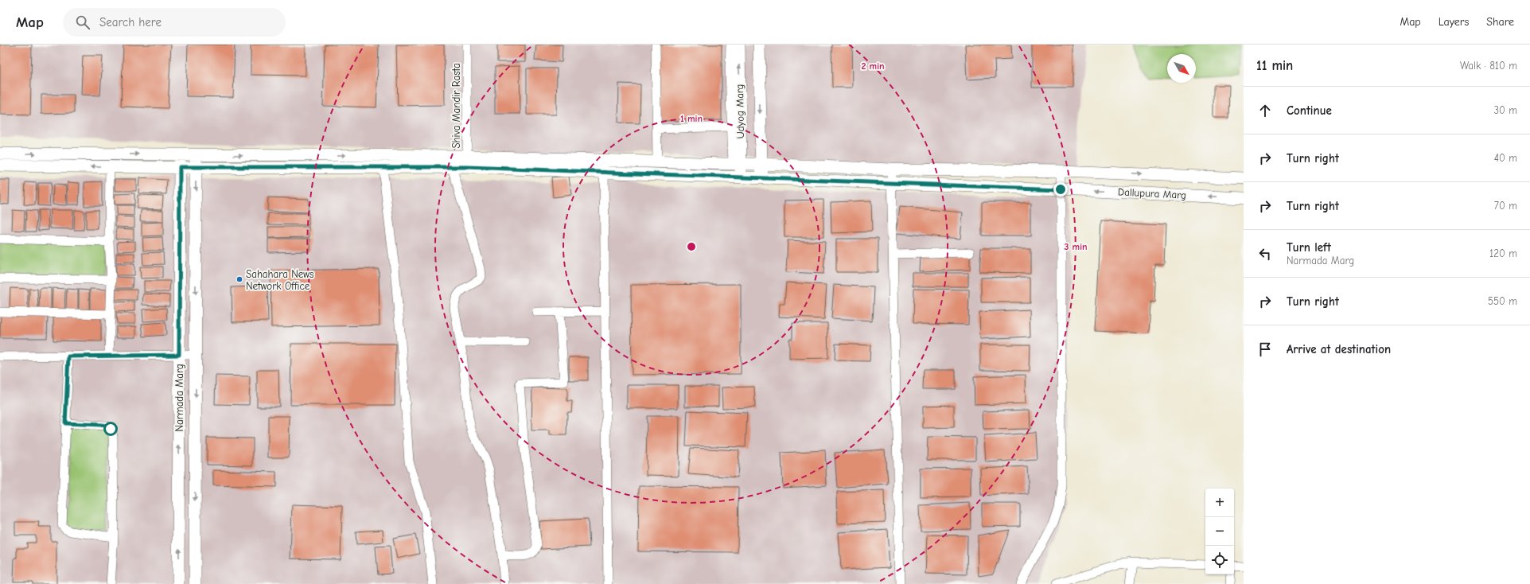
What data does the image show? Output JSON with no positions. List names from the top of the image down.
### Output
{
  "streets": {
    "main road": ["Udyog Marg", "Dallupura Marg", "Narmada Marg"],
    "street": ["Shiva Mandir Rasta"]
  },
  "crossings": [
    ["Shiva Mandir Rasta", "Dallupura Marg"],
    ["Udyog Marg", "Dallupura Marg"]
  ],
  "places": ["Sahahara News Network Office"],
  "north": "bottom right",
  "page": {
    "header": "Map",
    "search": "Search here",
    "nav": ["Map", "Layers", "Share"],
    "heading": ["11 min", "Walk · 810 m"],
    "list": [
      ["Continue", "30 m"],
      ["Turn right", "40 m"],
      ["Turn right", "70 m"],
      ["Turn left", "Narmada Marg", "120 m"],
      ["Turn right", "550 m"],
      "Arrive at destination"
    ],
    "map_buttons": ["+", "−"]
  },
  "rings": ["2 min", "1 min", "3 min"]
}
